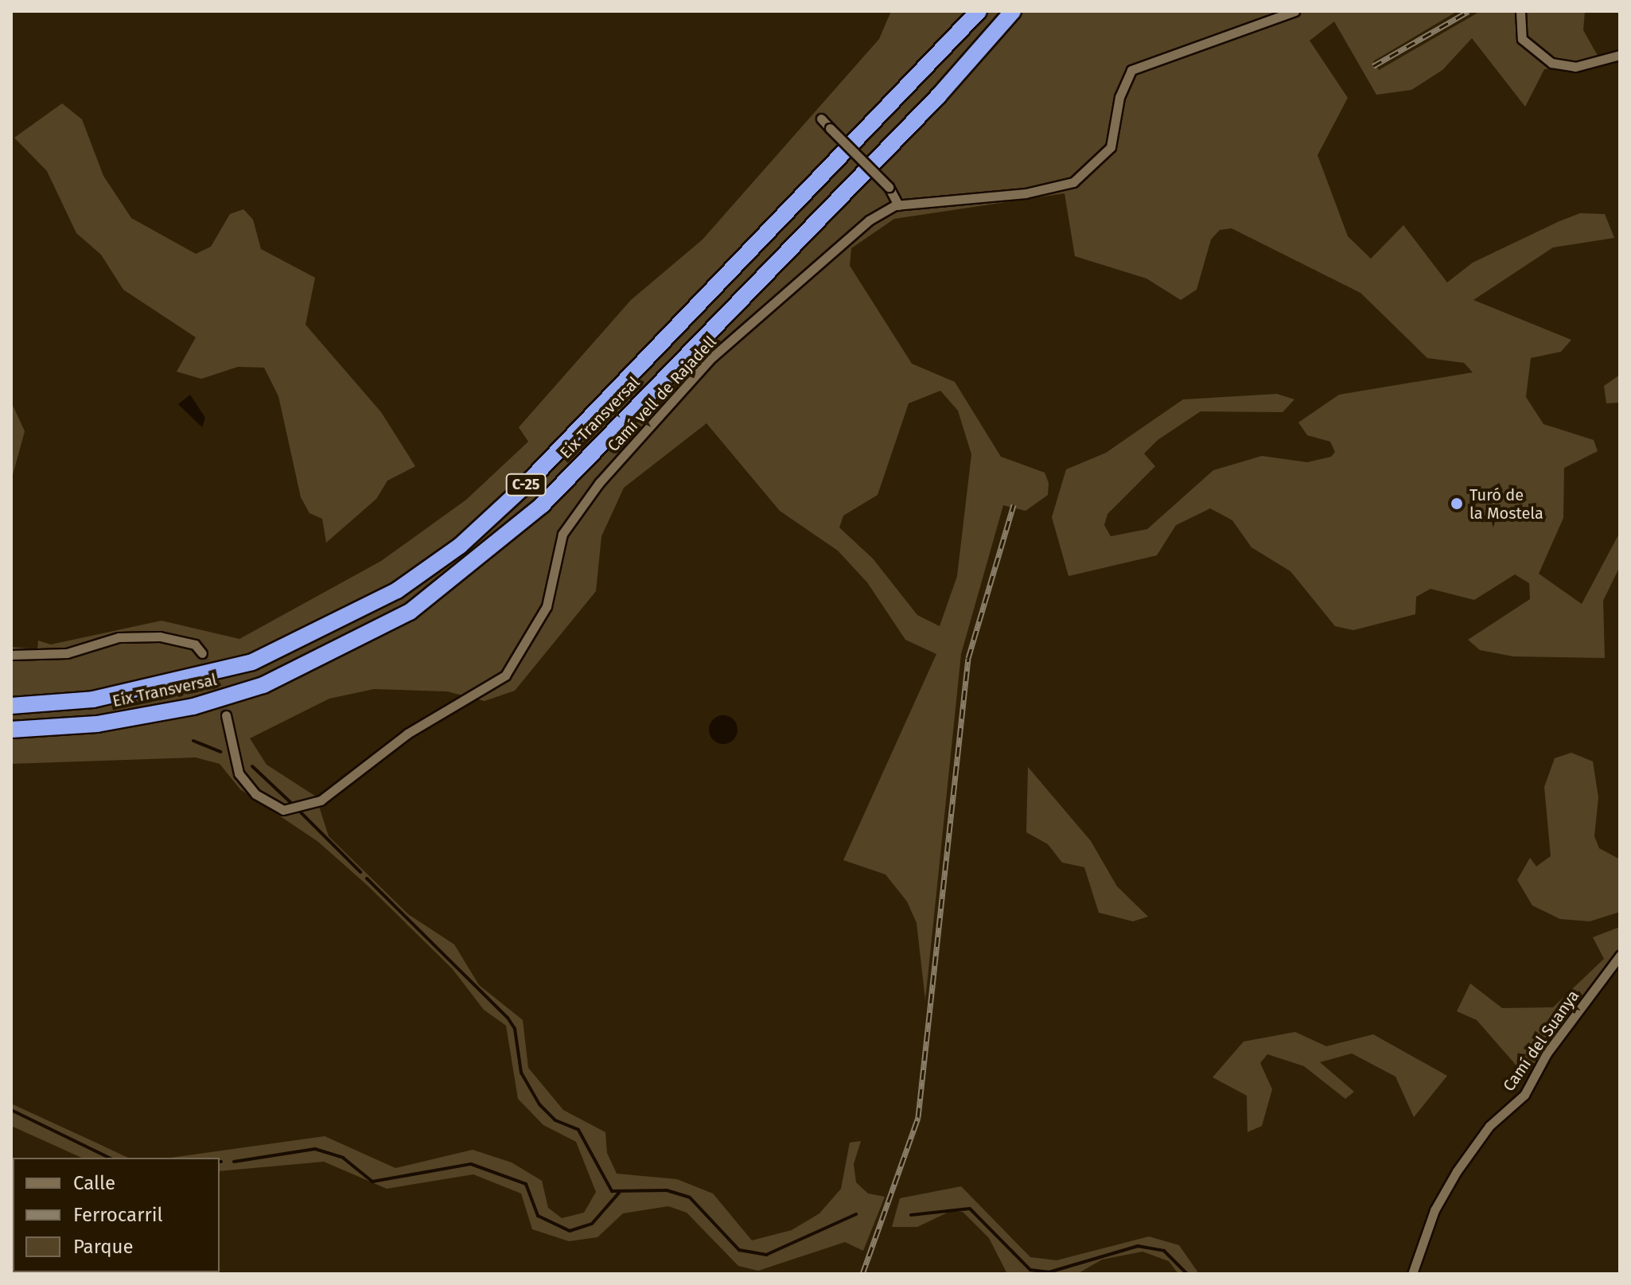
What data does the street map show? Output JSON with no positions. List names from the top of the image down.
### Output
{
  "streets": {
    "highway": ["Eix Transversal", "C-25"],
    "street": ["Camí vell de Rajadell", "Camí del Suanya"]
  },
  "places": ["Turó de la Mostela"],
  "legend": ["Calle", "Ferrocarril", "Parque"]
}
